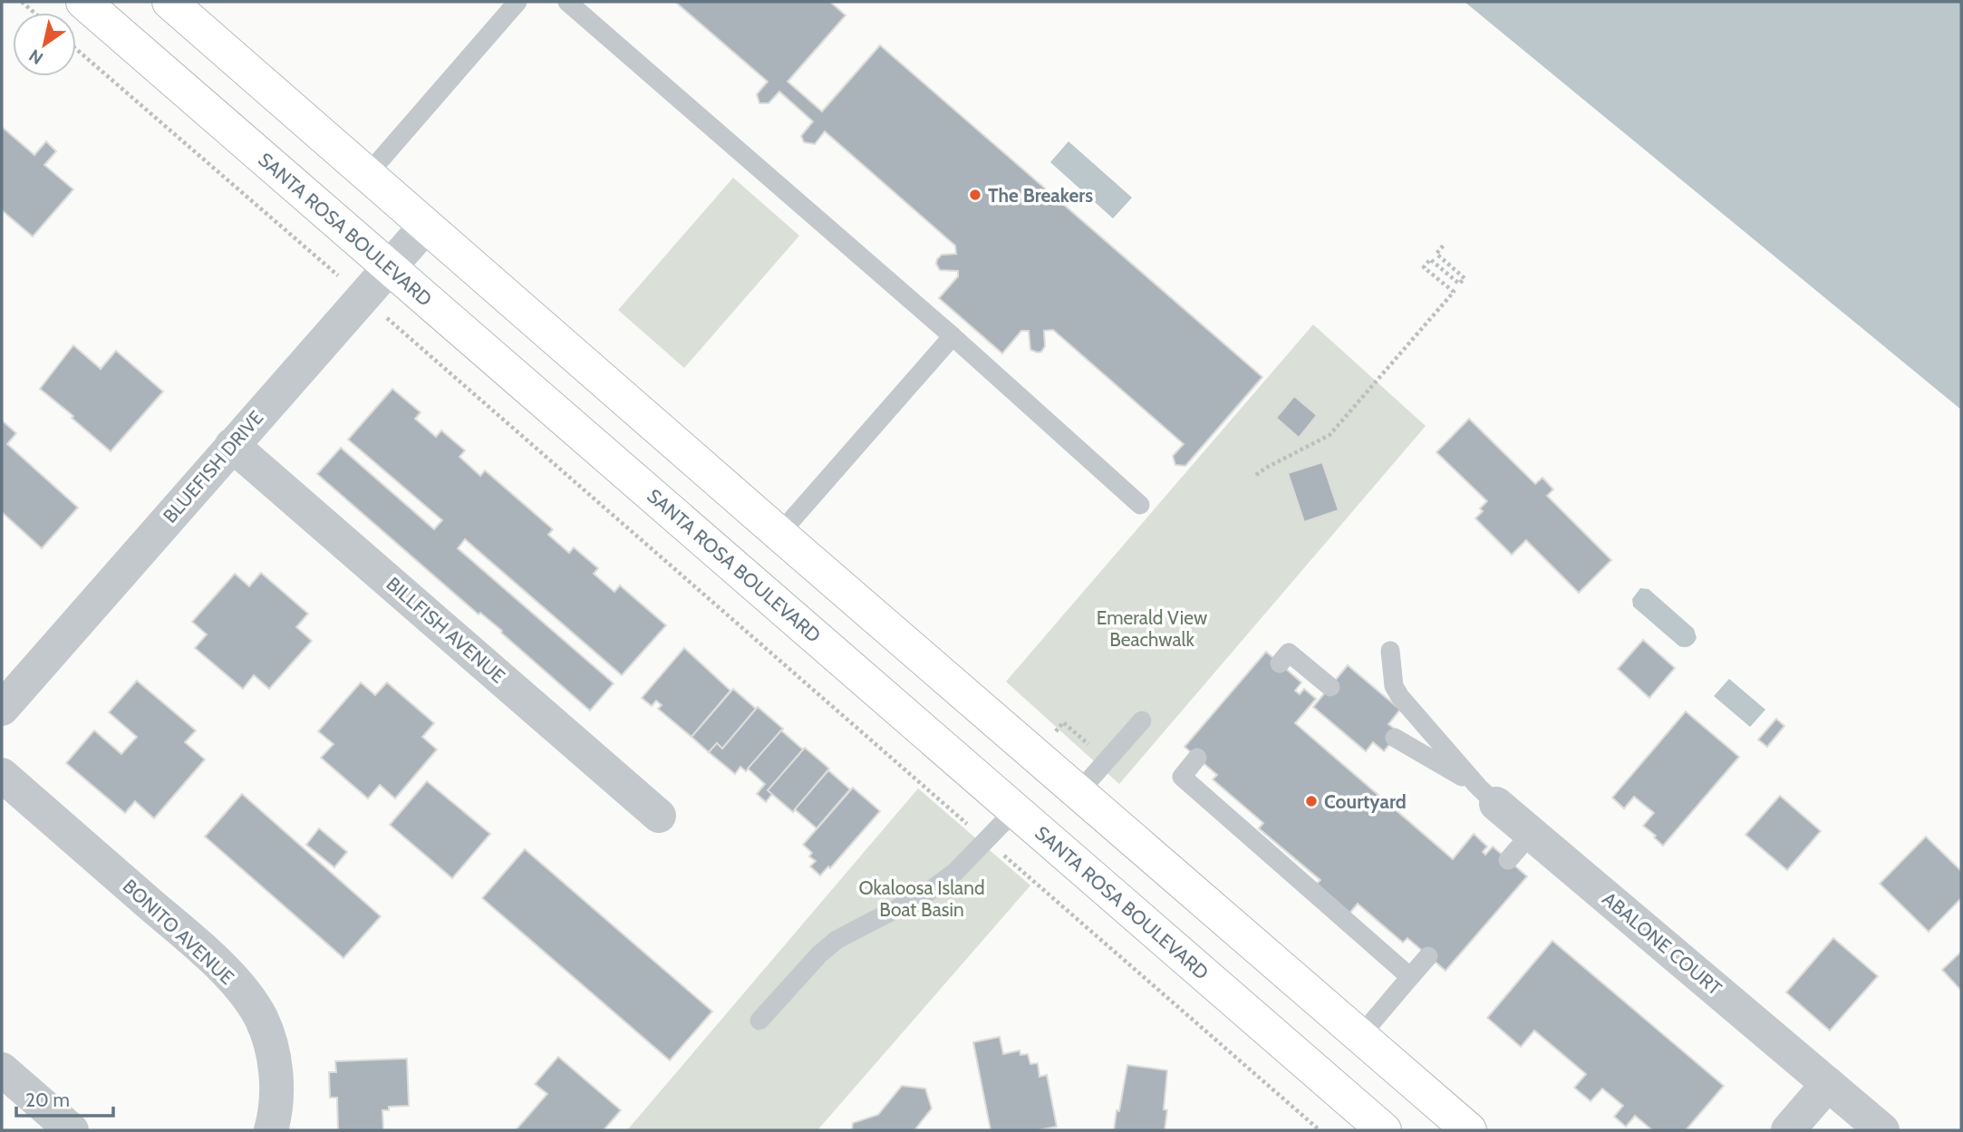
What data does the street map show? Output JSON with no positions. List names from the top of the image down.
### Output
{
  "streets": {
    "street": [
      "SANTA ROSA BOULEVARD",
      "BLUEFISH DRIVE",
      "BILLFISH AVENUE",
      "BONITO AVENUE",
      "ABALONE COURT"
    ]
  },
  "crossings": [
    ["SANTA ROSA BOULEVARD", "BLUEFISH DRIVE"],
    ["BLUEFISH DRIVE", "BILLFISH AVENUE"]
  ],
  "parks": ["Emerald View Beachwalk", "Okaloosa Island Boat Basin"],
  "places": ["The Breakers", "Courtyard"],
  "scale_bar": "20 m",
  "north": "bottom left"
}
